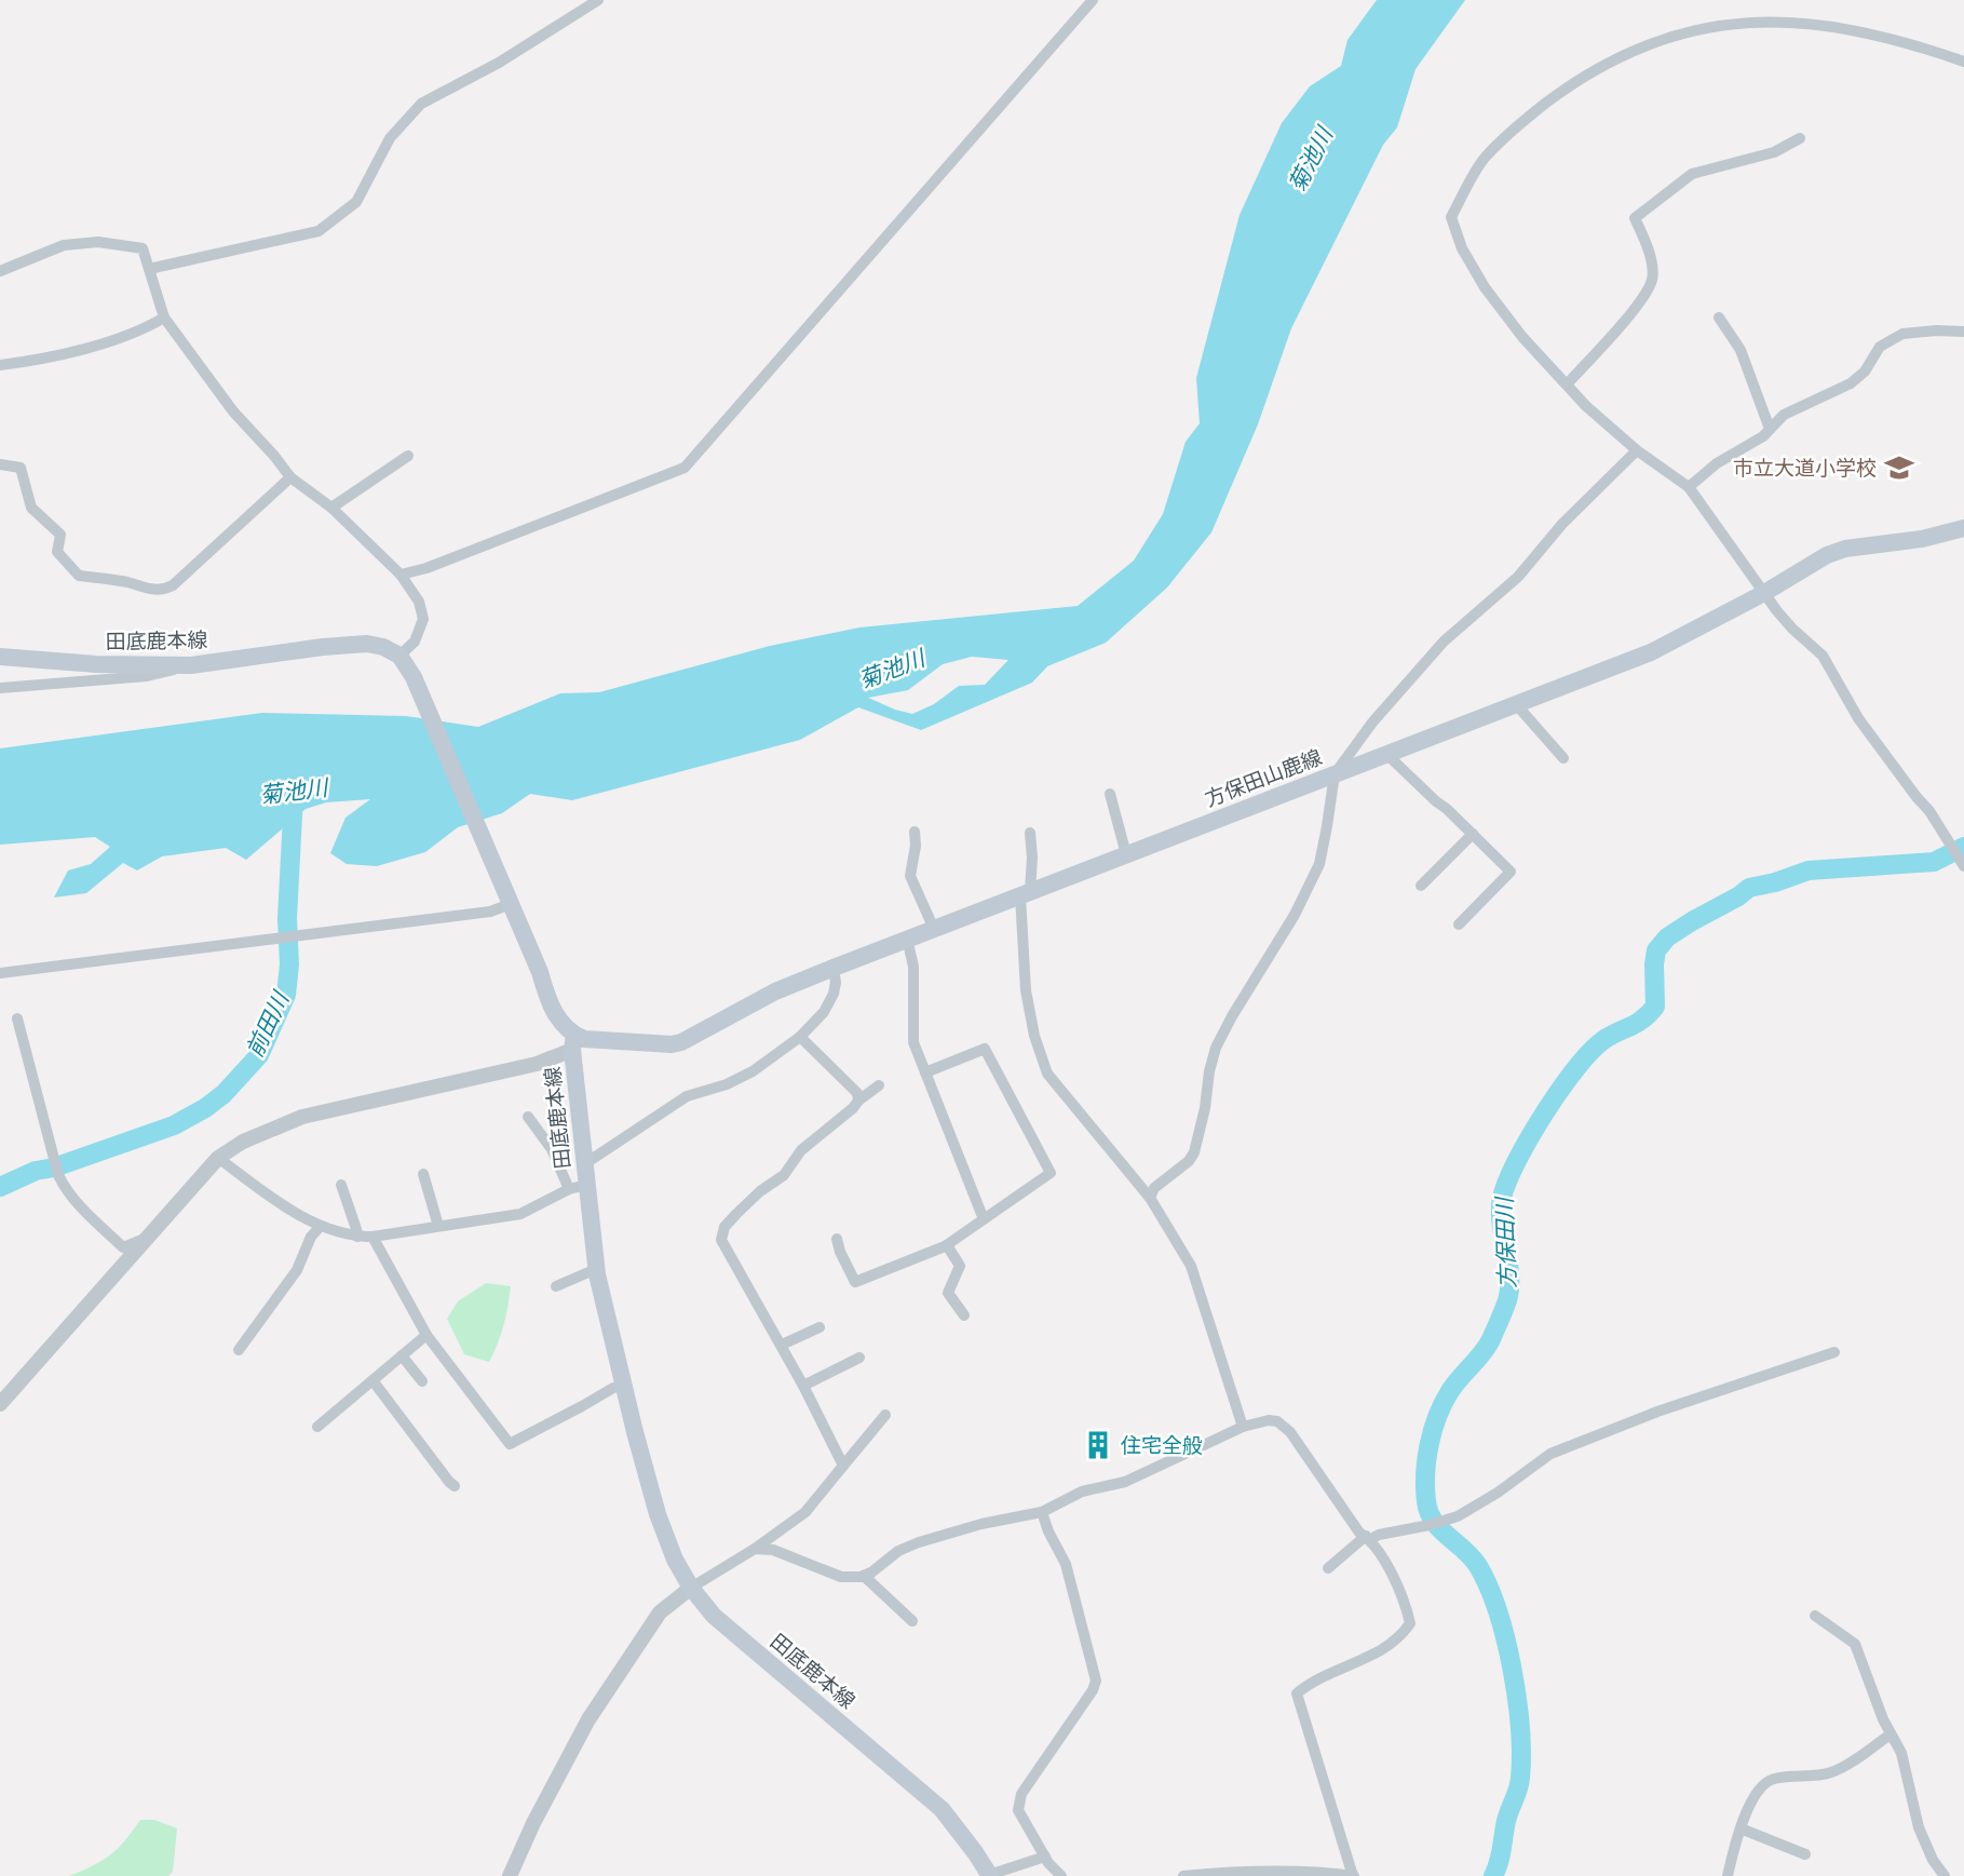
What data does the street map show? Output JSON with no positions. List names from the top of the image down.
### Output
{
  "streets": {
    "main road": ["田底鹿本線", "方保田山鹿線"]
  },
  "crossings": [
    ["田底鹿本線", "方保田山鹿線"]
  ],
  "water": ["菊池川", "前田川", "方保田川"],
  "places": {
    "school or university": ["市立大道小学校"],
    "building": ["住宅全般"]
  }
}
